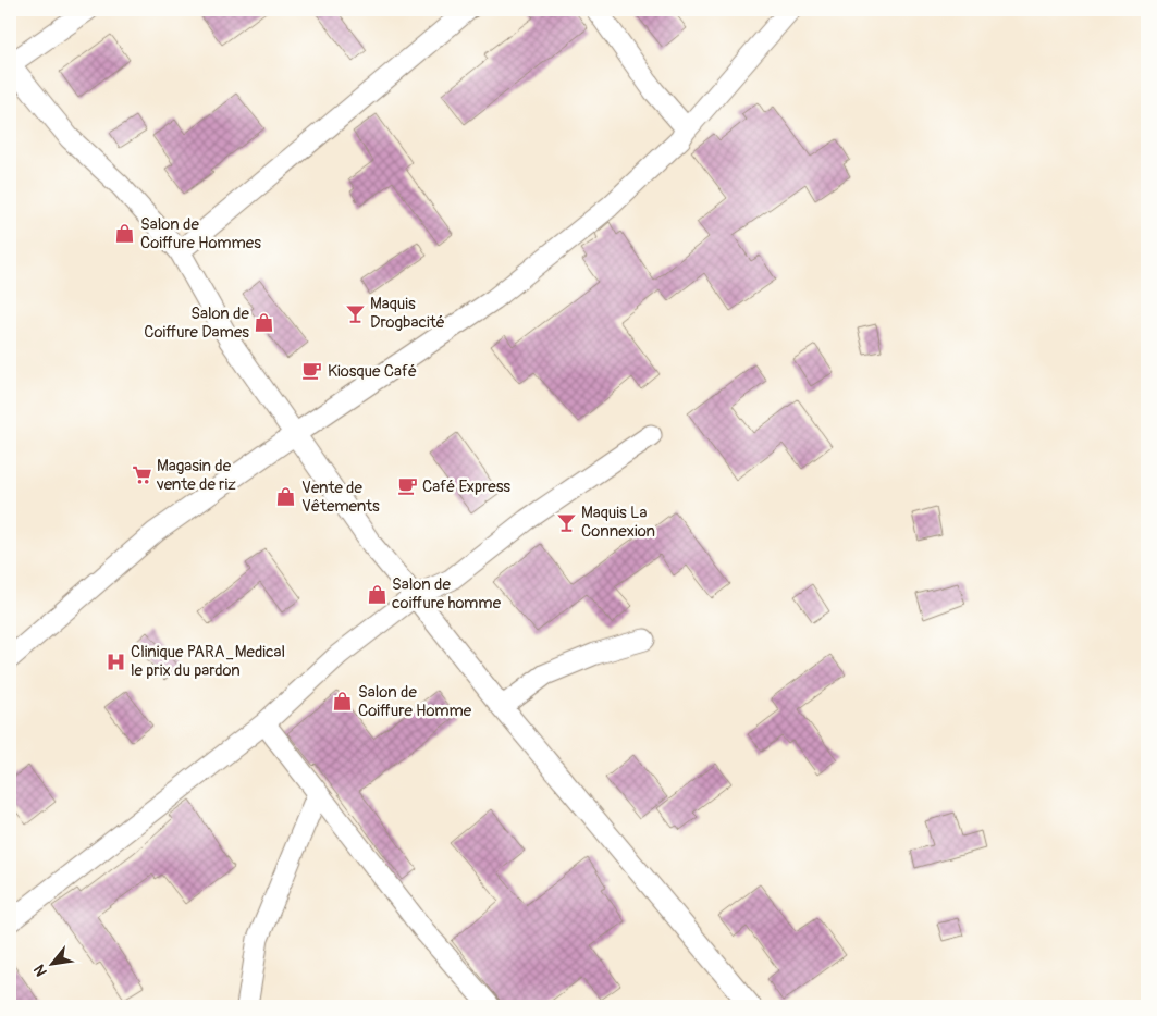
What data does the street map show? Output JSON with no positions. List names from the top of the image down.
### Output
{
  "places": {
    "shop": [
      "Salon de Coiffure Hommes",
      "Salon de Coiffure Dames",
      "Vente de Vêtements",
      "Salon de coiffure homme",
      "Salon de Coiffure Homme"
    ],
    "bar": ["Maquis Drogbacité", "Maquis La Connexion"],
    "cafe": ["Kiosque Café", "Café Express"],
    "supermarket": ["Magasin de vente de riz"],
    "hospital": ["Clinique PARA_Medical le prix du pardon"]
  },
  "north": "bottom left"
}
